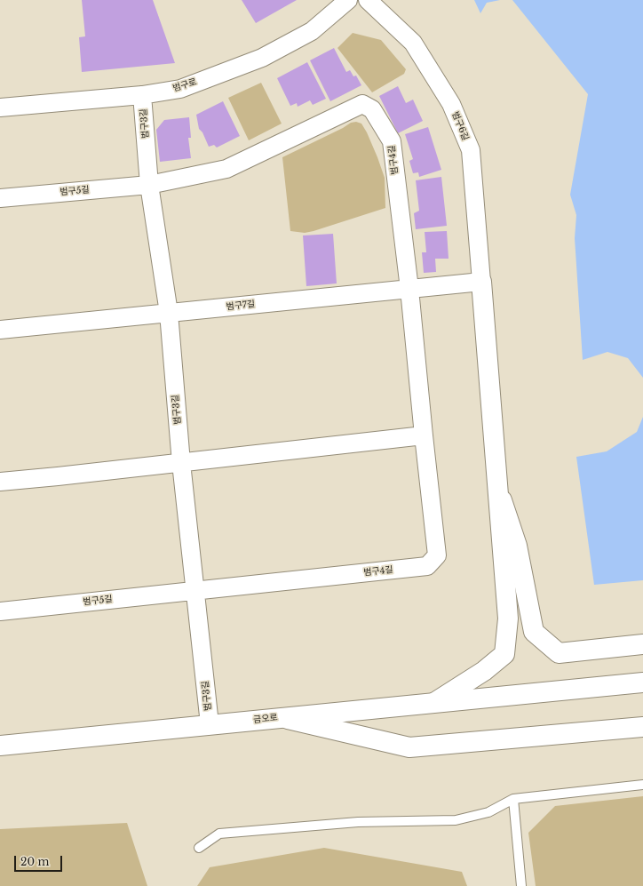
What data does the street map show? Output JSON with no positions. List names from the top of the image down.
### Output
{
  "streets": {
    "main road": ["금오로"],
    "street": [
      "범구로",
      "범구3길",
      "범구6길",
      "범구4길",
      "범구5길",
      "범구7길"
    ]
  },
  "crossings": [
    ["범구로", "범구3길"],
    ["범구3길", "범구4길"],
    ["범구3길", "범구5길"],
    ["범구3길", "범구7길"],
    ["범구3길", "금오로"],
    ["범구6길", "범구7길"],
    ["범구4길", "범구5길"],
    ["범구4길", "범구7길"]
  ],
  "scale_bar": "20 m"
}
